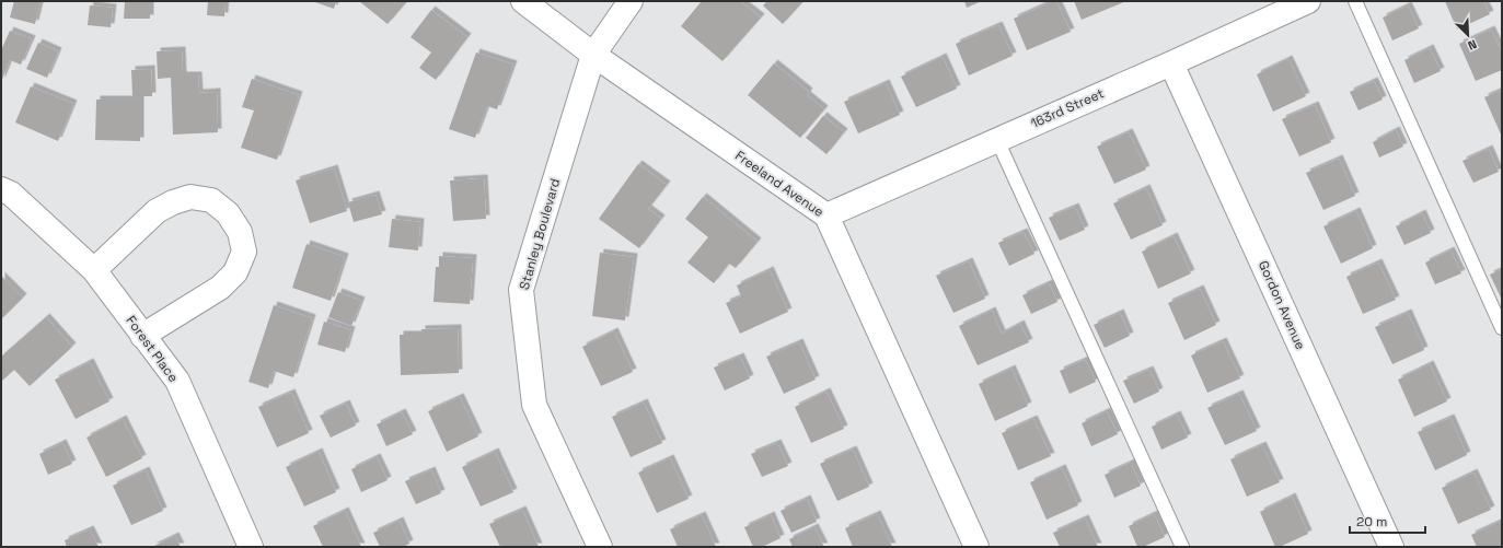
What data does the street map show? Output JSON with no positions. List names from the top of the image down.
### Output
{
  "streets": {
    "street": [
      "163rd Street",
      "Freeland Avenue",
      "Stanley Boulevard",
      "Gordon Avenue",
      "Forest Place"
    ]
  },
  "crossings": [
    ["163rd Street", "Freeland Avenue"],
    ["163rd Street", "Gordon Avenue"],
    ["Freeland Avenue", "Stanley Boulevard"]
  ],
  "scale_bar": "20 m",
  "north": "bottom right"
}
